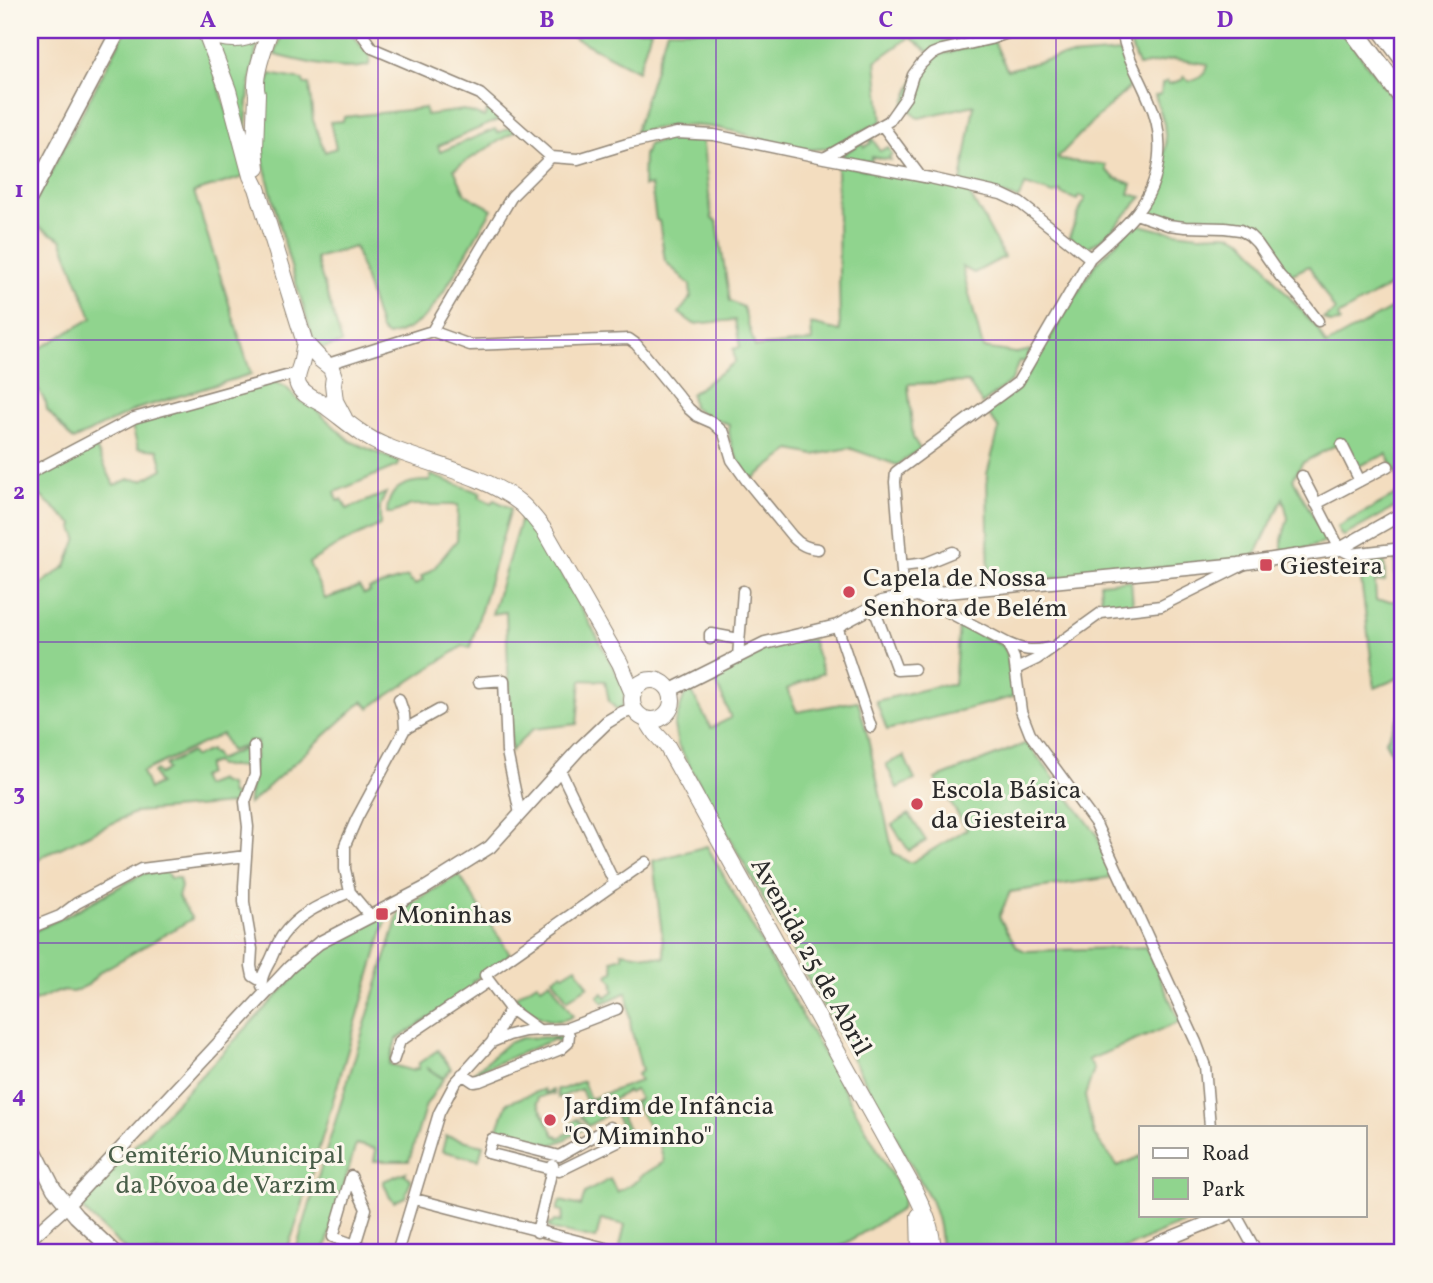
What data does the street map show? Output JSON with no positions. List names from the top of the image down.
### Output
{
  "streets": {
    "main road": ["Avenida 25 de Abril"]
  },
  "parks": ["Cemitério Municipal da Póvoa de Varzim"],
  "places": {
    "transit": ["Giesteira", "Moninhas"],
    "other": ["Capela de Nossa Senhora de Belém", "Escola Básica da Giesteira", "Jardim de Infância \"O Miminho\""]
  },
  "legend": ["Road", "Park"],
  "grid": {
    "columns": [
      "A",
      "B",
      "C",
      "D"
    ],
    "rows": [
      "1",
      "2",
      "3",
      "4"
    ]
  }
}
